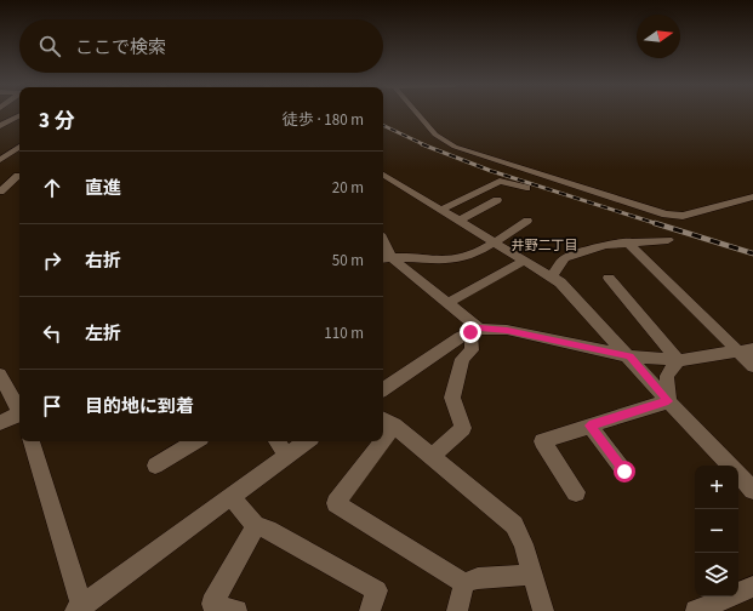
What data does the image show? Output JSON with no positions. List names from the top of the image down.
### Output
{
  "districts": ["井野二丁目"],
  "north": "right",
  "page": {
    "search": "ここで検索",
    "heading": ["3 分", "徒歩 · 180 m"],
    "list": [
      ["直進", "20 m"],
      ["右折", "50 m"],
      ["左折", "110 m"],
      "目的地に到着"
    ],
    "map_buttons": ["+", "−"]
  }
}
